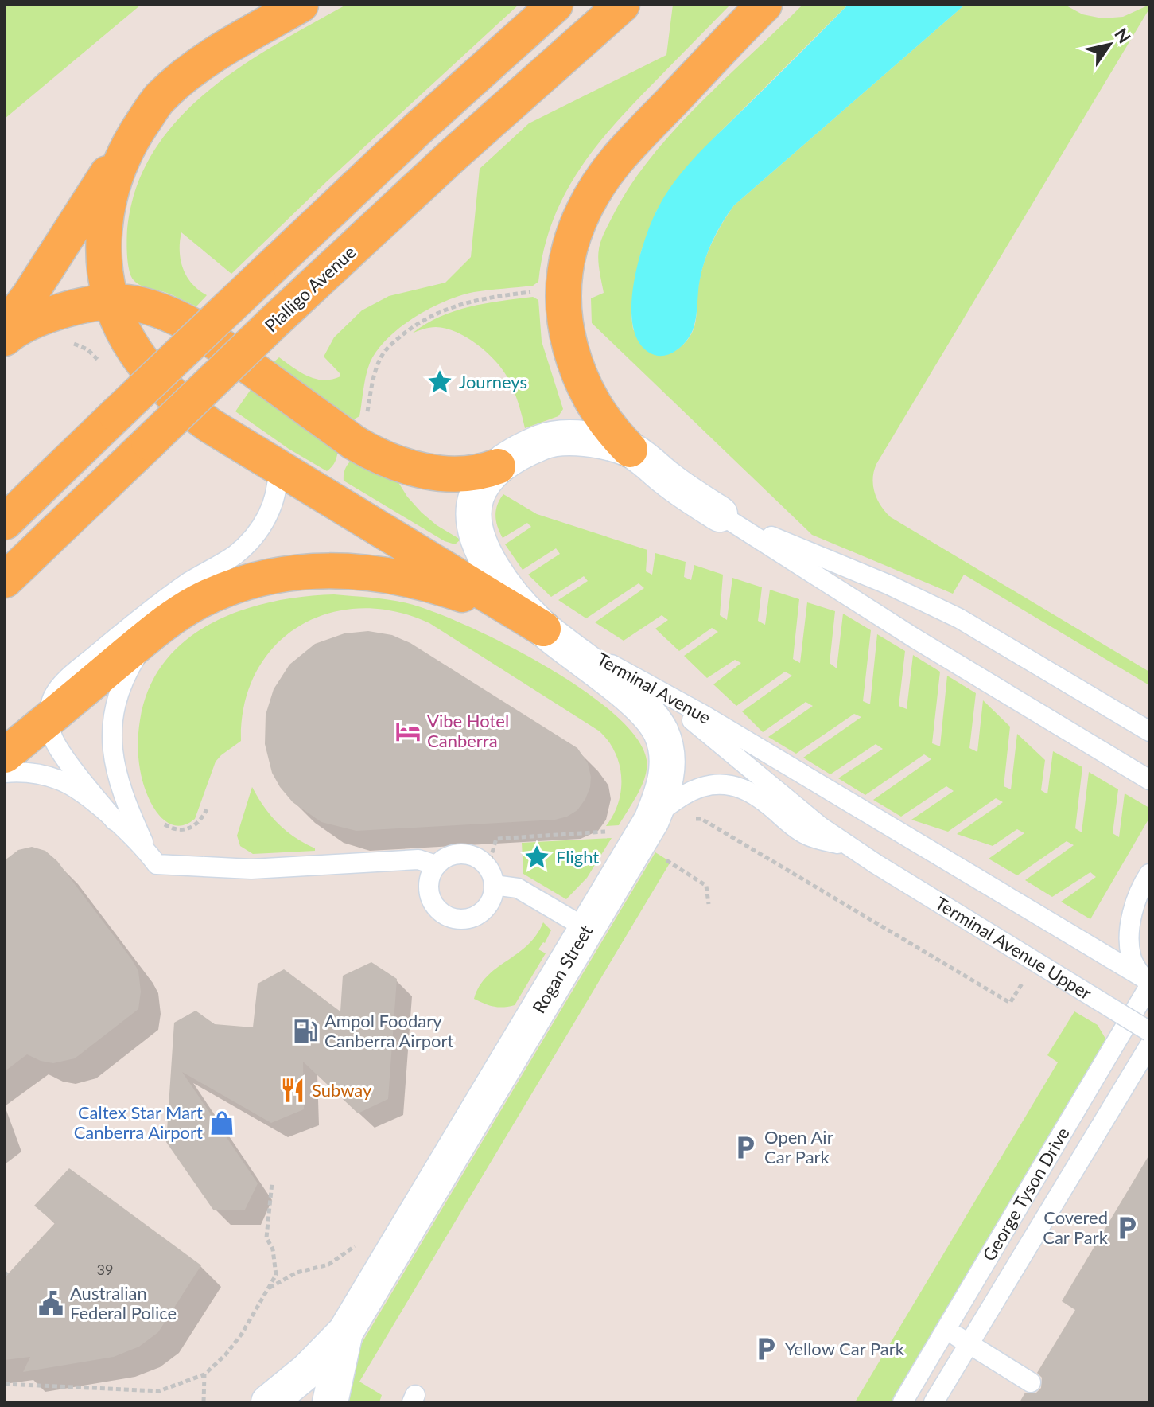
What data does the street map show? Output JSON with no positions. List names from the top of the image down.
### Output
{
  "streets": {
    "main road": ["Pialligo Avenue"],
    "street": ["Terminal Avenue", "Rogan Street"],
    "lane": ["Terminal Avenue Upper", "George Tyson Drive"]
  },
  "crossings": [
    ["Terminal Avenue", "Terminal Avenue Upper"],
    ["Terminal Avenue", "Rogan Street"],
    ["Terminal Avenue", "George Tyson Drive"]
  ],
  "places": {
    "place": ["Journeys", "Flight"],
    "hotel": ["Vibe Hotel Canberra"],
    "fuel station": ["Ampol Foodary Canberra Airport"],
    "restaurant": ["Subway"],
    "shop": ["Caltex Star Mart Canberra Airport"],
    "parking": ["Open Air Car Park", "Covered Car Park", "Yellow Car Park"],
    "public building": ["Australian Federal Police"]
  },
  "house_numbers": ["39"],
  "north": "top right"
}
